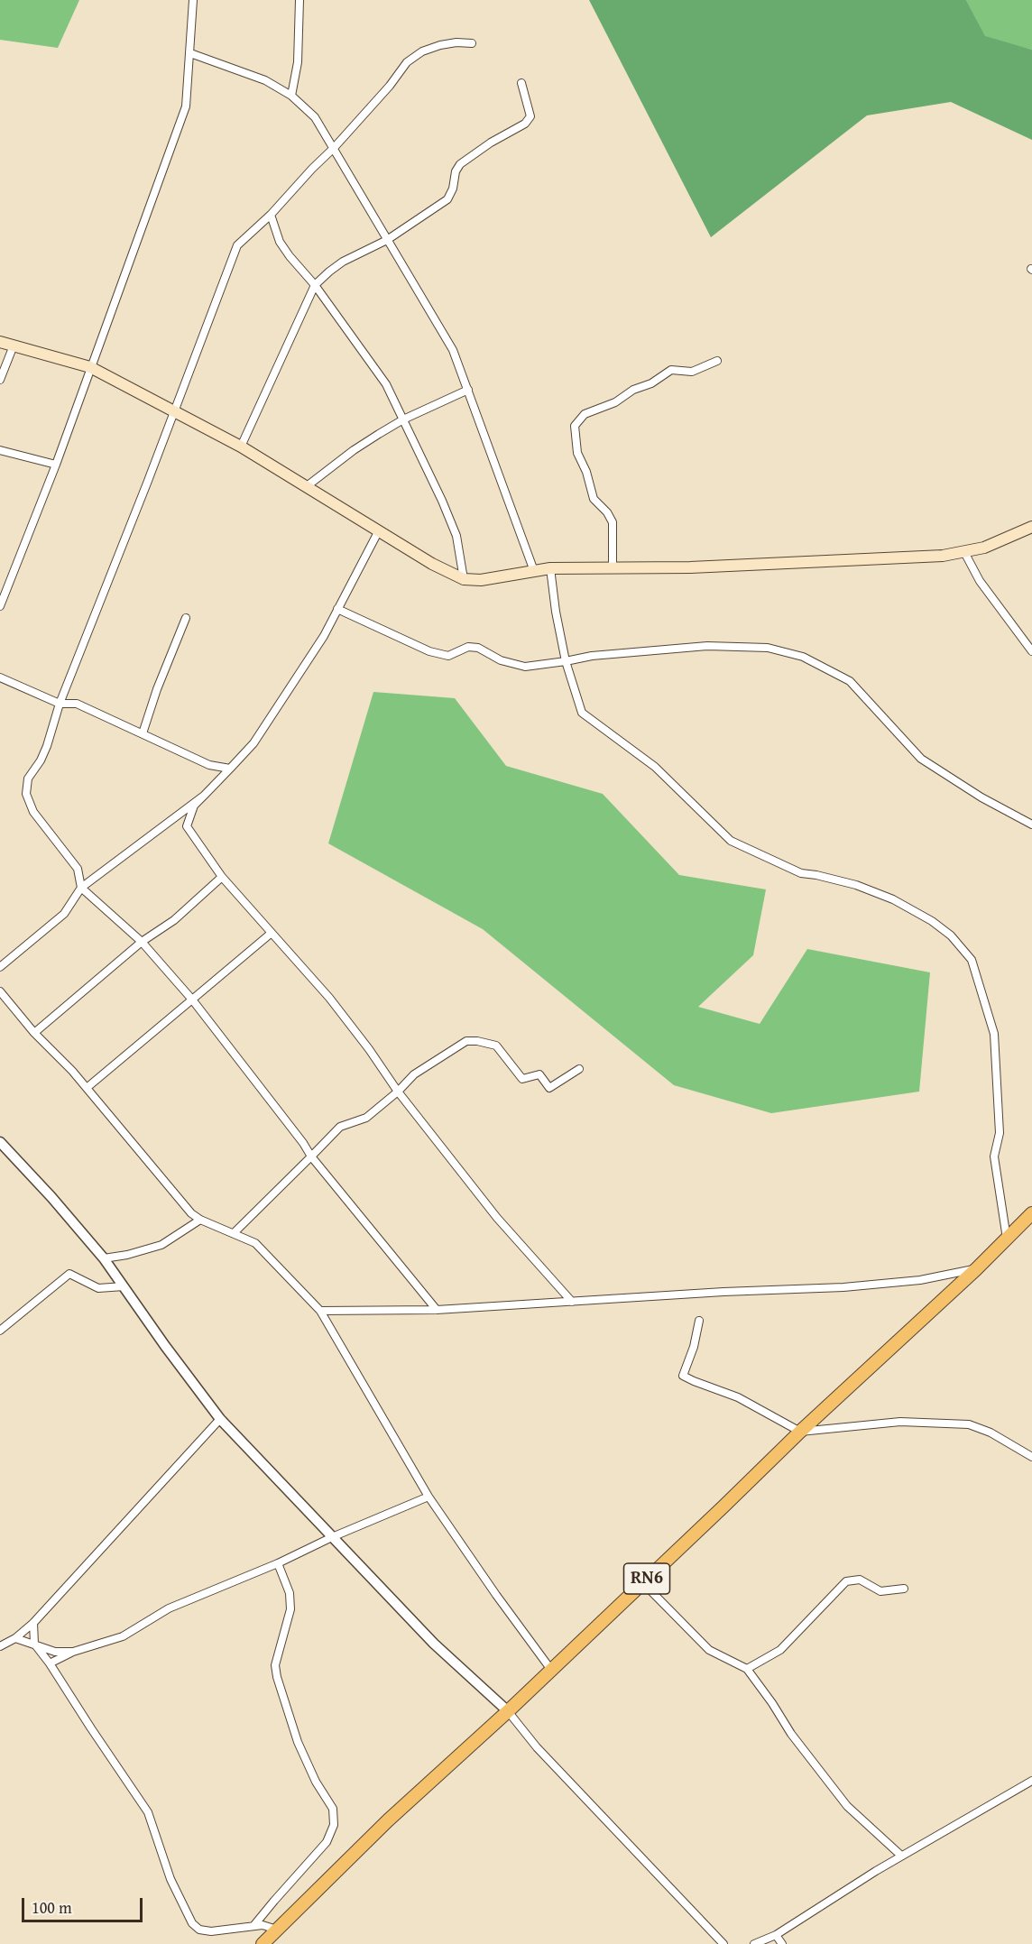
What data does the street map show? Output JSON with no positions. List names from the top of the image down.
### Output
{
  "streets": {
    "highway": ["RN6"]
  },
  "scale_bar": "100 m"
}
